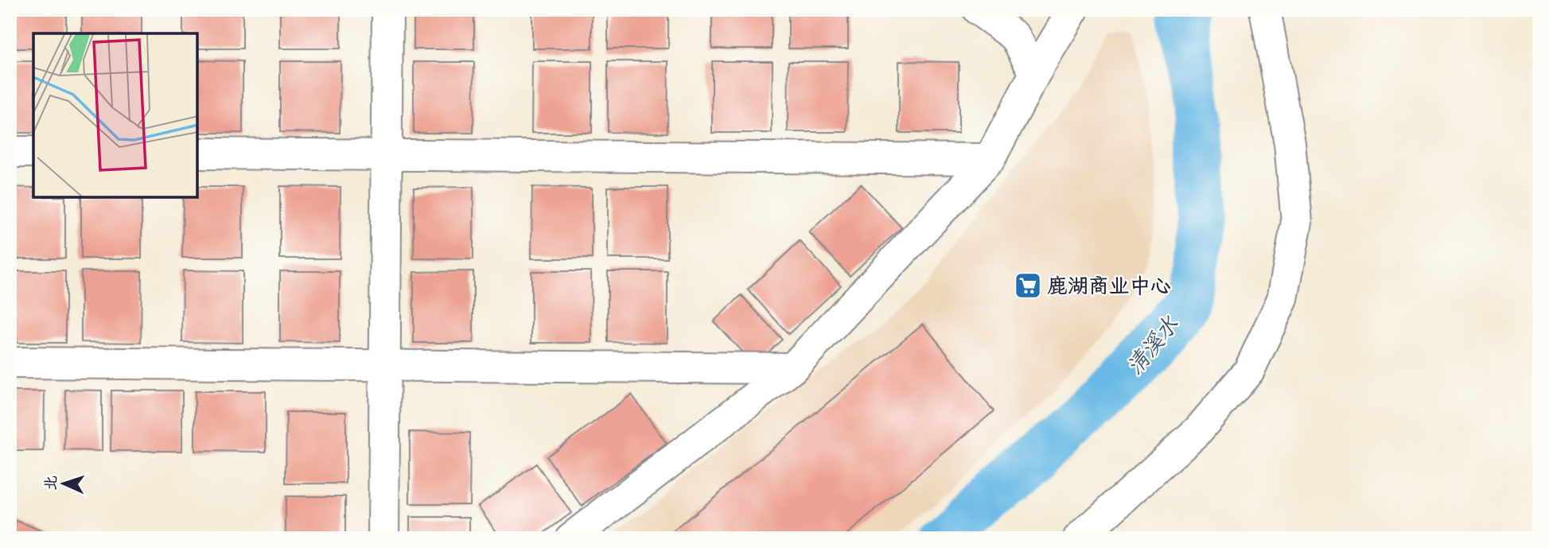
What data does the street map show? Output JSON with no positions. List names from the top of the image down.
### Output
{
  "water": ["清溪水"],
  "places": {
    "supermarket": ["鹿湖商业中心"]
  },
  "north": "left"
}
